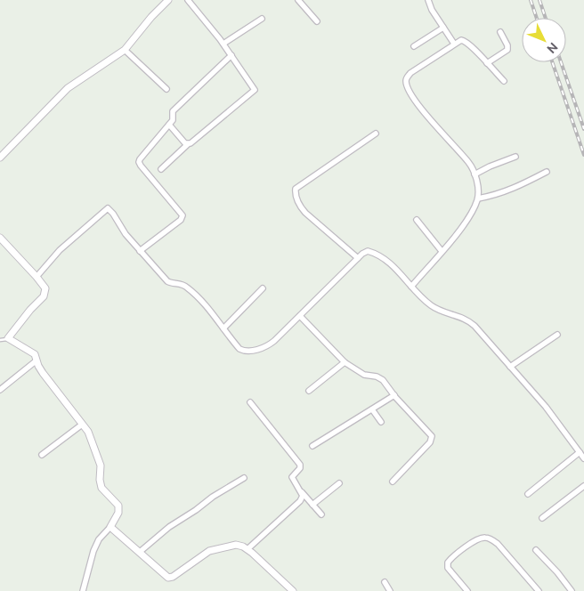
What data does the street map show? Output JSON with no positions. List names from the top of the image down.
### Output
{
  "north": "bottom right"
}
